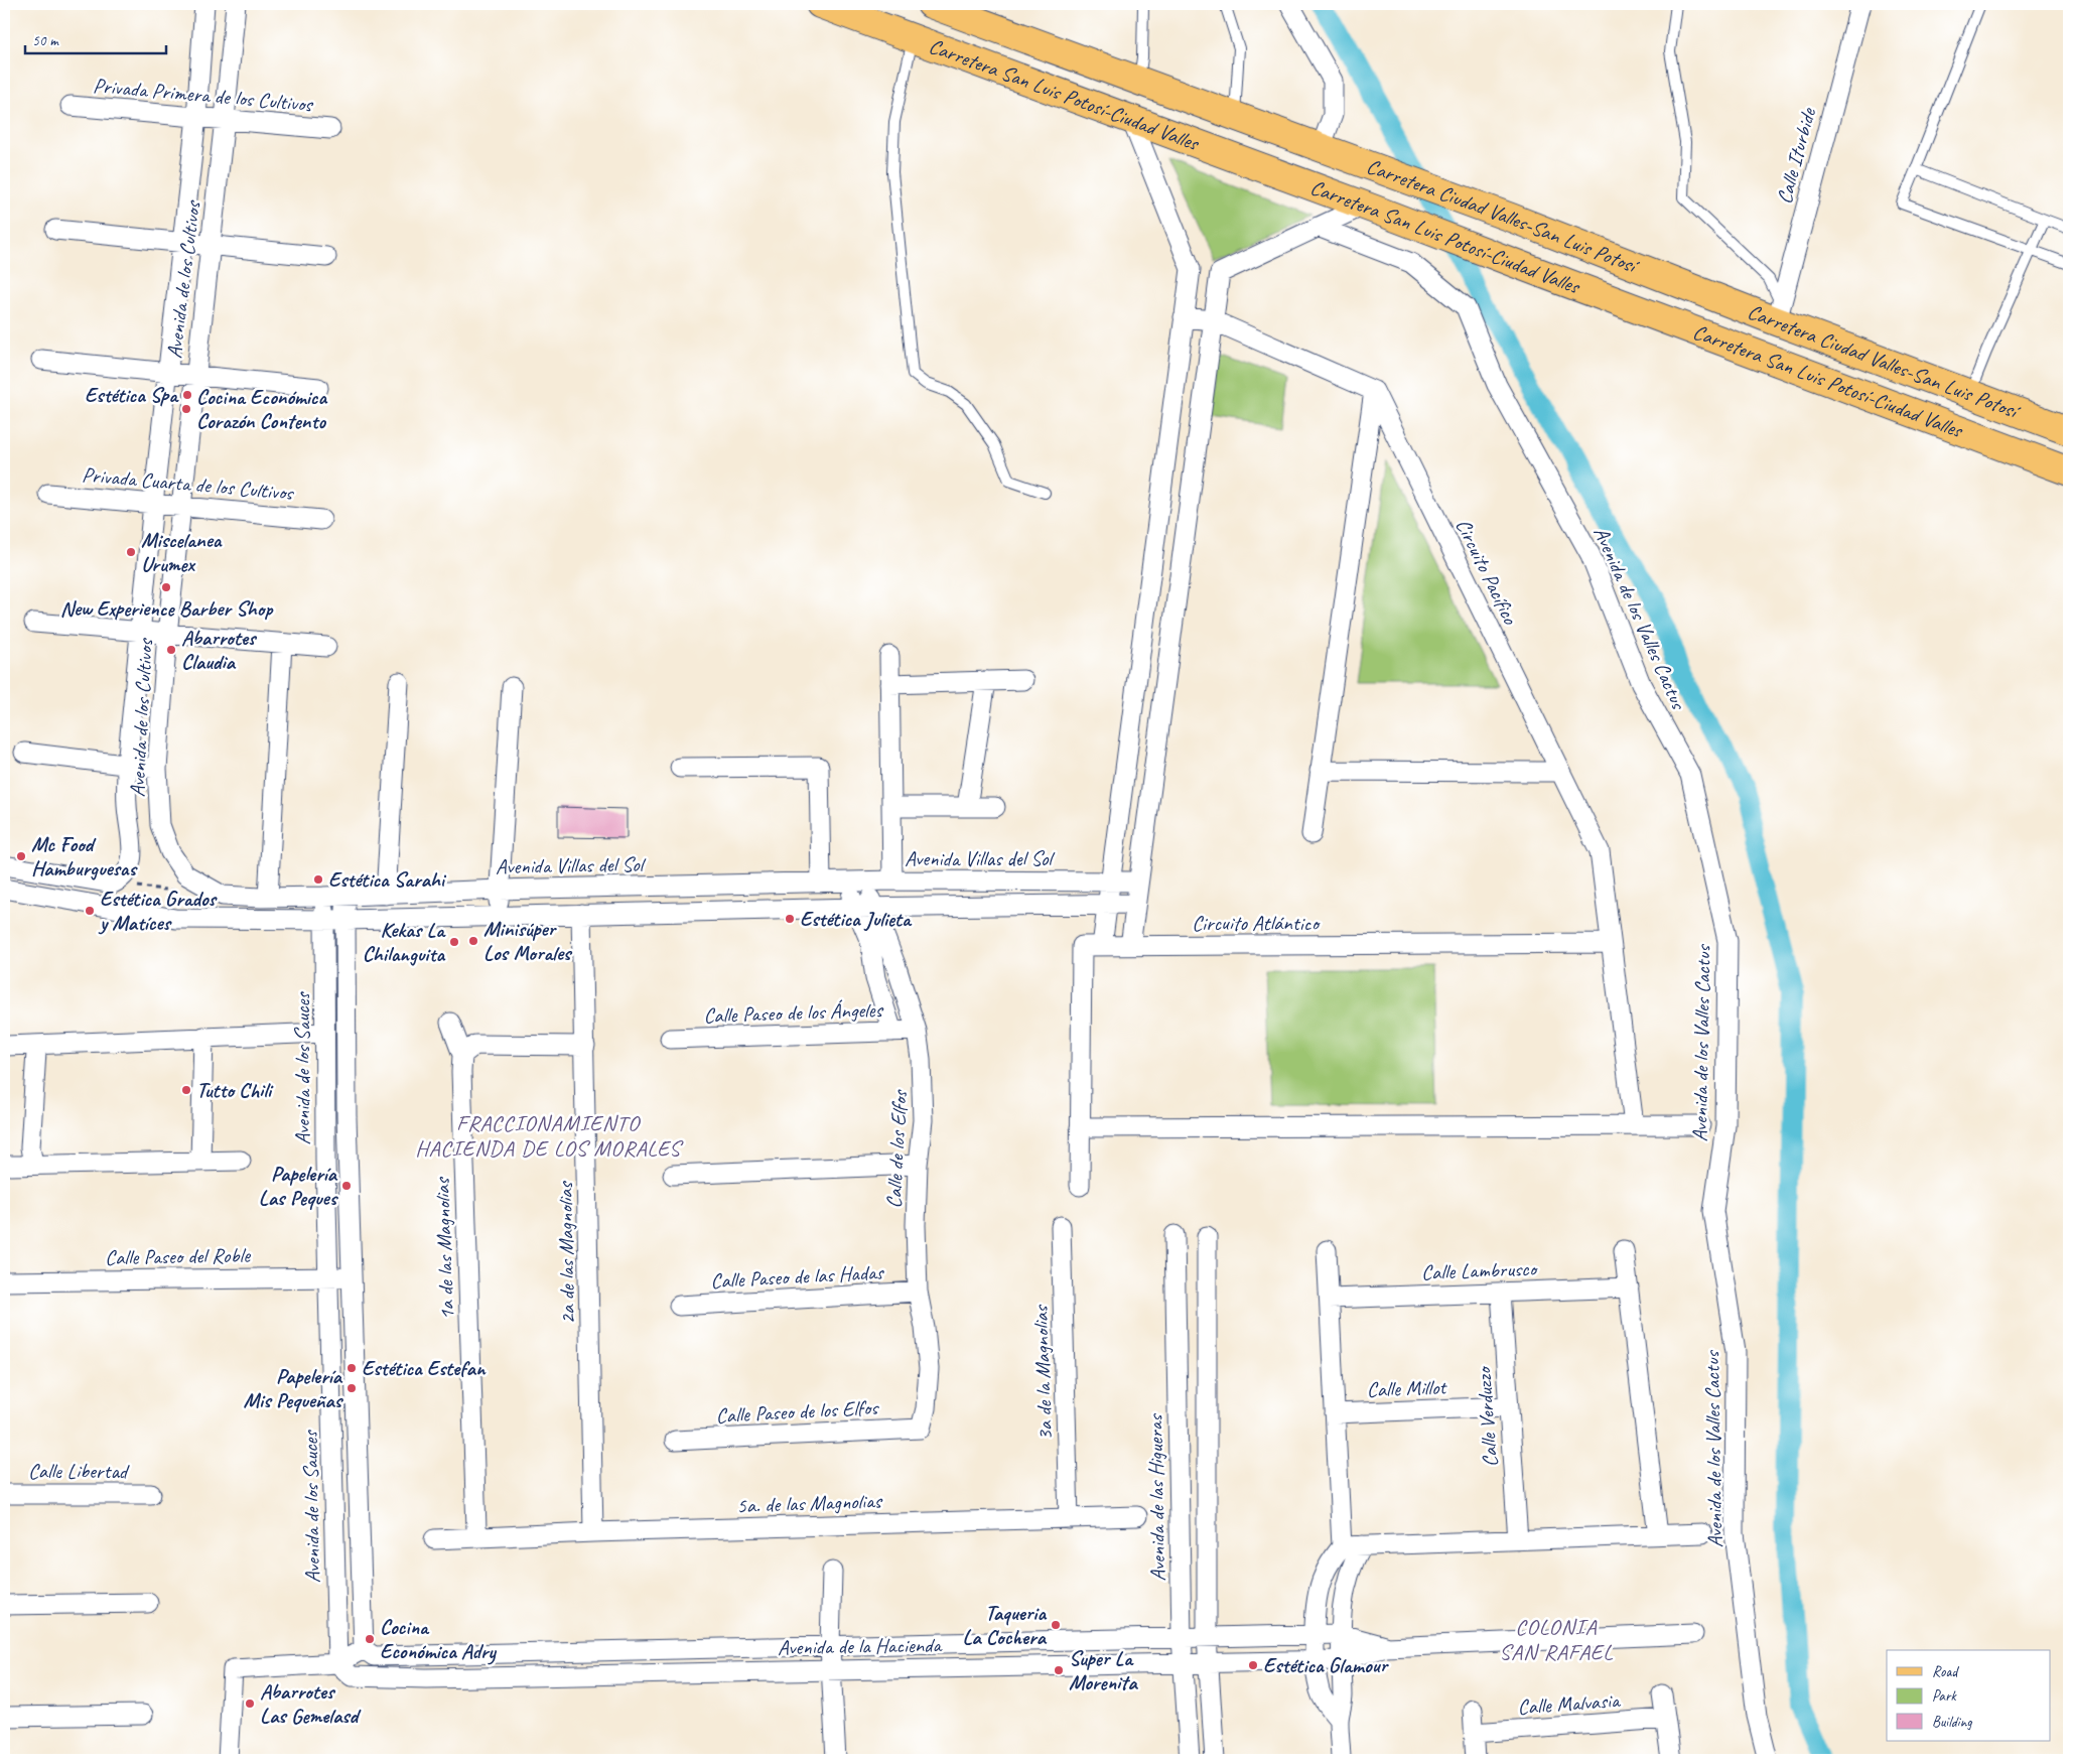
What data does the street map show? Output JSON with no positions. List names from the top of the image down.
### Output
{
  "streets": {
    "main road": ["Carretera San Luis Potosí-Ciudad Valles", "Carretera Ciudad Valles-San Luis Potosí"],
    "street": [
      "Privada Primera de los Cultivos",
      "Calle Iturbide",
      "Avenida de los Cultivos",
      "Privada Cuarta de los Cultivos",
      "Circuito Pacífico",
      "Avenida de los Valles Cactus",
      "Avenida Villas del Sol",
      "Circuito Atlántico",
      "Calle Paseo de los Ángeles",
      "Avenida de los Sauces",
      "Calle de los Elfos",
      "1a de las Magnolias",
      "2a de las Magnolias",
      "Calle Paseo del Roble",
      "Calle Lambrusco",
      "Calle Paseo de las Hadas",
      "3a de la Magnolias",
      "Calle Millot",
      "Calle Paseo de los Elfos",
      "Calle Verduzzo",
      "Calle Libertad",
      "Avenida de las Higueras",
      "5a. de las Magnolias",
      "Avenida de la Hacienda",
      "Calle Malvasia"
    ]
  },
  "crossings": [
    ["Privada Primera de los Cultivos", "Avenida de los Cultivos"],
    ["Calle Iturbide", "Carretera Ciudad Valles-San Luis Potosí"],
    ["Avenida de los Cultivos", "Privada Cuarta de los Cultivos"],
    ["Avenida de los Cultivos", "Avenida Villas del Sol"],
    ["Circuito Pacífico", "Circuito Atlántico"],
    ["Avenida Villas del Sol", "Avenida de los Sauces"],
    ["Avenida Villas del Sol", "Calle de los Elfos"],
    ["Calle Paseo de los Ángeles", "Calle de los Elfos"],
    ["Avenida de los Sauces", "Calle Paseo del Roble"],
    ["Avenida de los Sauces", "Avenida de la Hacienda"],
    ["Calle de los Elfos", "Calle Paseo de las Hadas"],
    ["Calle de los Elfos", "Calle Paseo de los Elfos"],
    ["1a de las Magnolias", "5a. de las Magnolias"],
    ["2a de las Magnolias", "5a. de las Magnolias"],
    ["Calle Lambrusco", "Calle Verduzzo"],
    ["3a de la Magnolias", "5a. de las Magnolias"],
    ["Calle Millot", "Calle Verduzzo"],
    ["Avenida de las Higueras", "Avenida de la Hacienda"]
  ],
  "districts": ["FRACCIONAMIENTO HACIENDA DE LOS MORALES", "COLONIA SAN RAFAEL"],
  "places": [
    "Estética Spa",
    "Cocina Económica Corazón Contento",
    "Miscelanea Urumex",
    "New Experience Barber Shop",
    "Abarrotes Claudia",
    "Mc Food Hamburguesas",
    "Estética Sarahi",
    "Estética Grados y Matíces",
    "Estética Julieta",
    "Minisúper Los Morales",
    "Kekas La Chilanguita",
    "Tutto Chili",
    "Papelería Las Peques",
    "Estética Estefan",
    "Papelería Mis Pequeñas",
    "Taqueria La Cochera",
    "Cocina Económica Adry",
    "Estética Glamour",
    "Super La Morenita",
    "Abarrotes Las Gemelasd"
  ],
  "legend": ["Road", "Park", "Building"],
  "scale_bar": "50 m"
}
